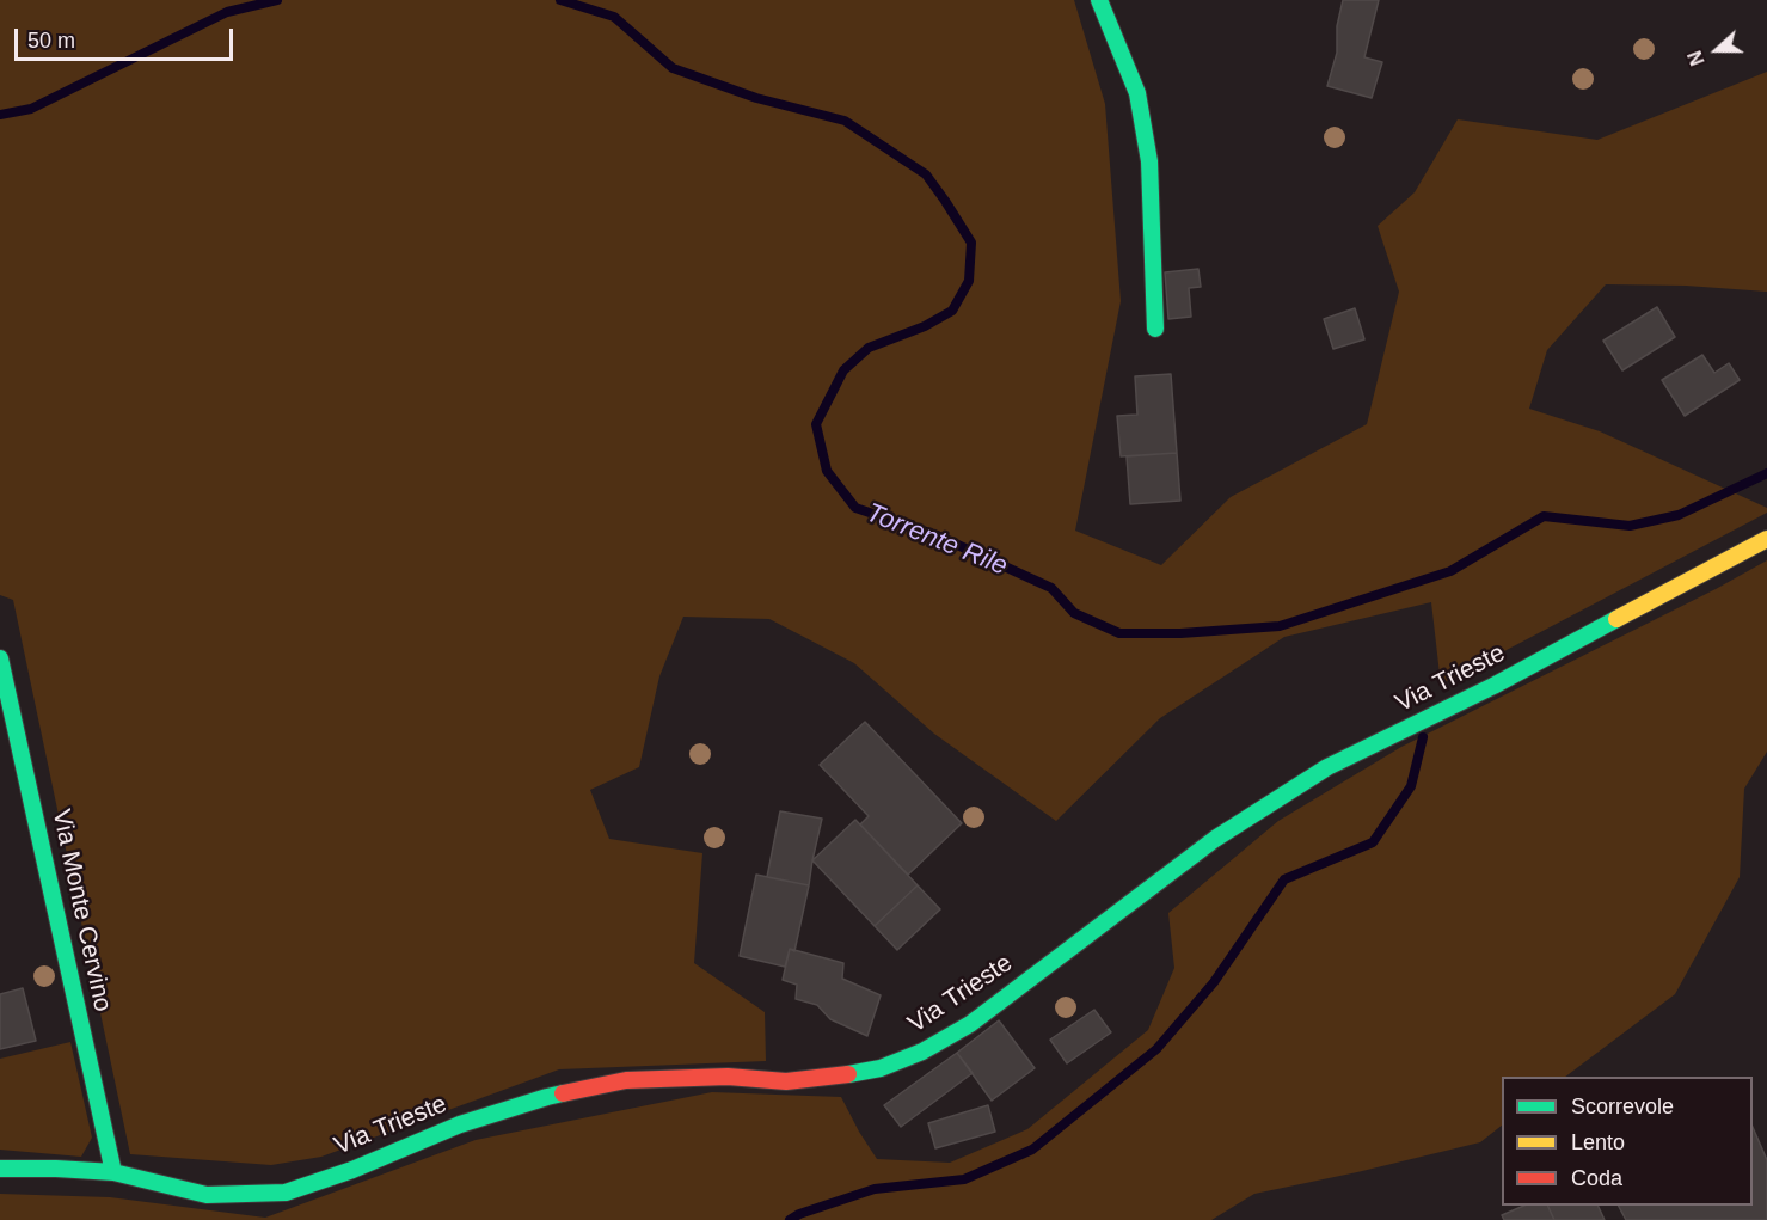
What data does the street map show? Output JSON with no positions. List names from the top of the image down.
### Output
{
  "streets": {
    "street": ["Via Trieste", "Via Monte Cervino"]
  },
  "crossings": [
    ["Via Trieste", "Via Monte Cervino"]
  ],
  "water": ["Torrente Rile"],
  "legend": ["Scorrevole", "Lento", "Coda"],
  "scale_bar": "50 m",
  "north": "left"
}
